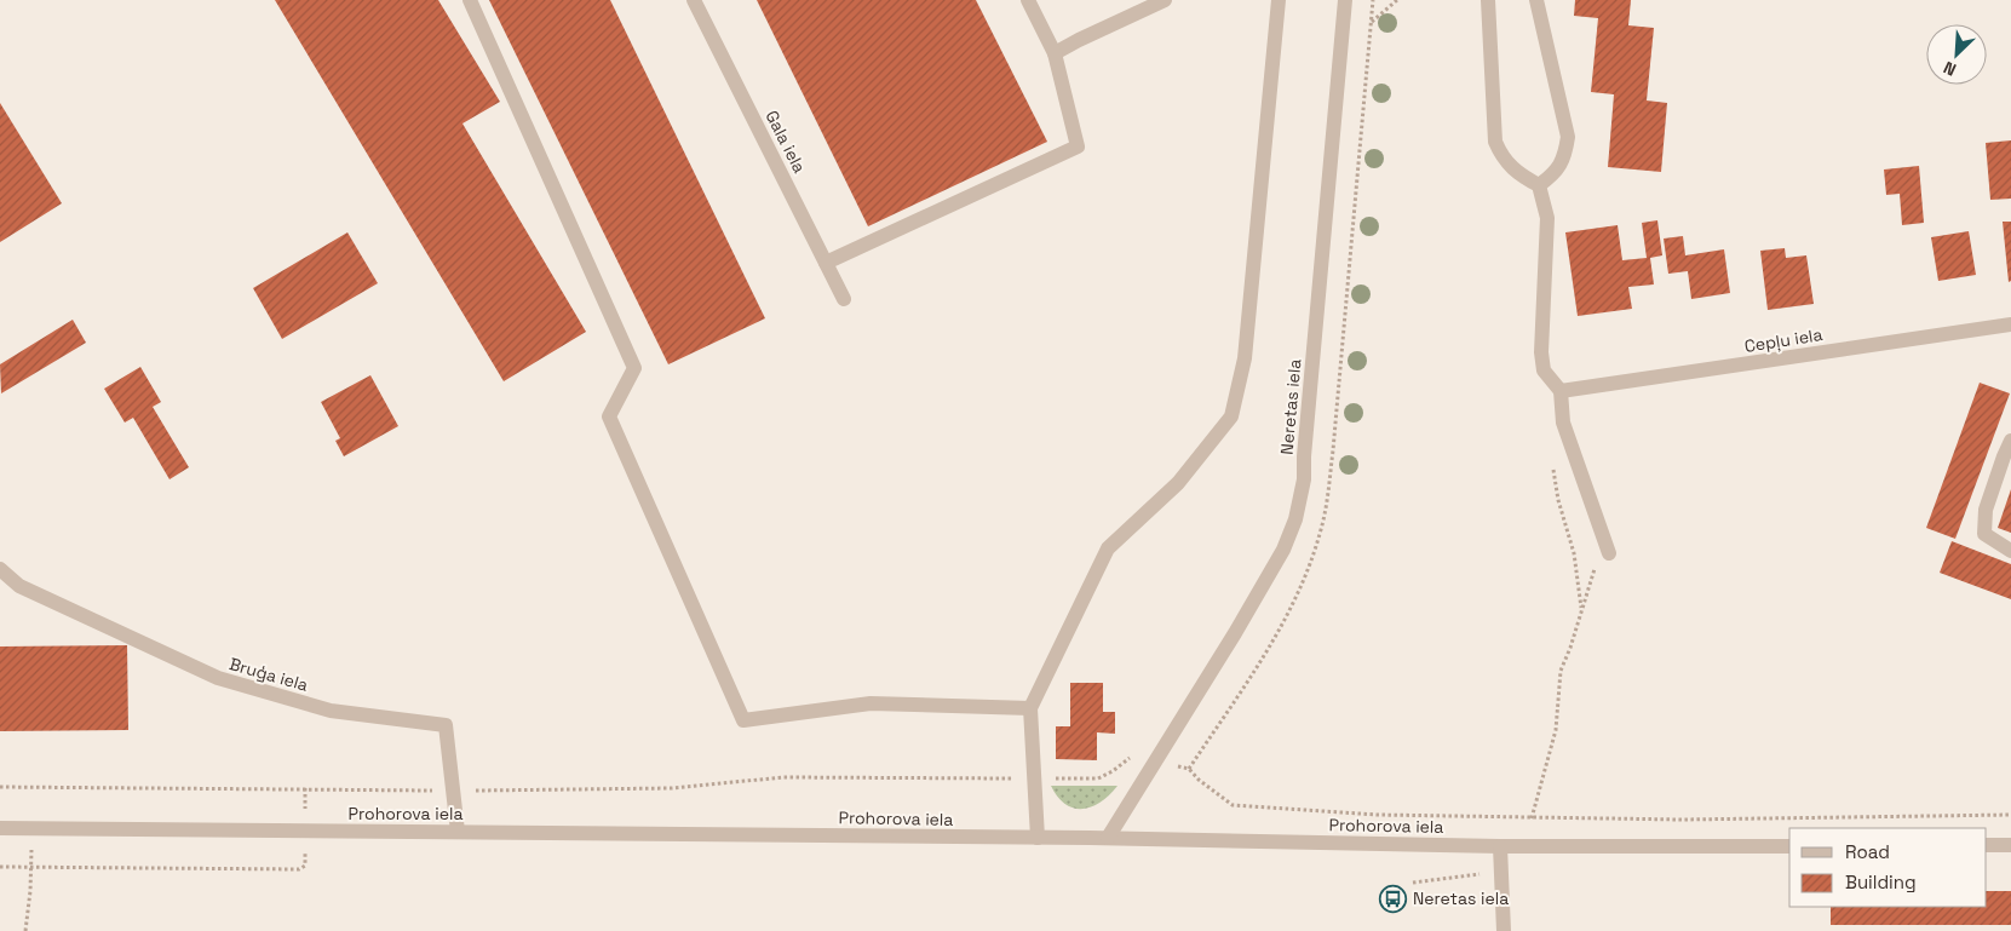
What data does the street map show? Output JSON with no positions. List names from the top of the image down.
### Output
{
  "streets": {
    "street": [
      "Gala iela",
      "Cepļu iela",
      "Neretas iela",
      "Bruģa iela",
      "Prohorova iela"
    ]
  },
  "crossings": [
    ["Neretas iela", "Prohorova iela"],
    ["Bruģa iela", "Prohorova iela"]
  ],
  "places": {
    "bus stop": ["Neretas iela"]
  },
  "legend": ["Road", "Building"],
  "north": "bottom left"
}
